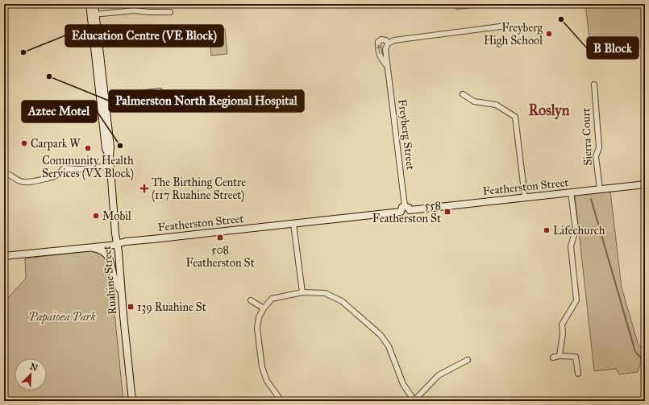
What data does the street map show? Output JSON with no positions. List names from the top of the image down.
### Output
{
  "streets": {
    "main road": ["Featherston Street", "Ruahine Street"],
    "street": ["Freyberg Street", "Sierra Court"]
  },
  "crossings": [
    ["Freyberg Street", "Featherston Street"],
    ["Sierra Court", "Featherston Street"],
    ["Featherston Street", "Ruahine Street"]
  ],
  "districts": ["Roslyn"],
  "parks": ["Papaioea Park"],
  "places": {
    "other": [
      "B Block",
      "Freyberg High School",
      "Education Centre (VE Block)",
      "Palmerston North Regional Hospital",
      "Carpark W",
      "Aztec Motel",
      "Community Health Services (VX Block)",
      "Mobil",
      "Lifechurch"
    ],
    "health": ["The Birthing Centre (117 Ruahine Street)"],
    "transit": ["558 Featherston St", "508 Featherston St", "139 Ruahine St"]
  },
  "north": "top right"
}
